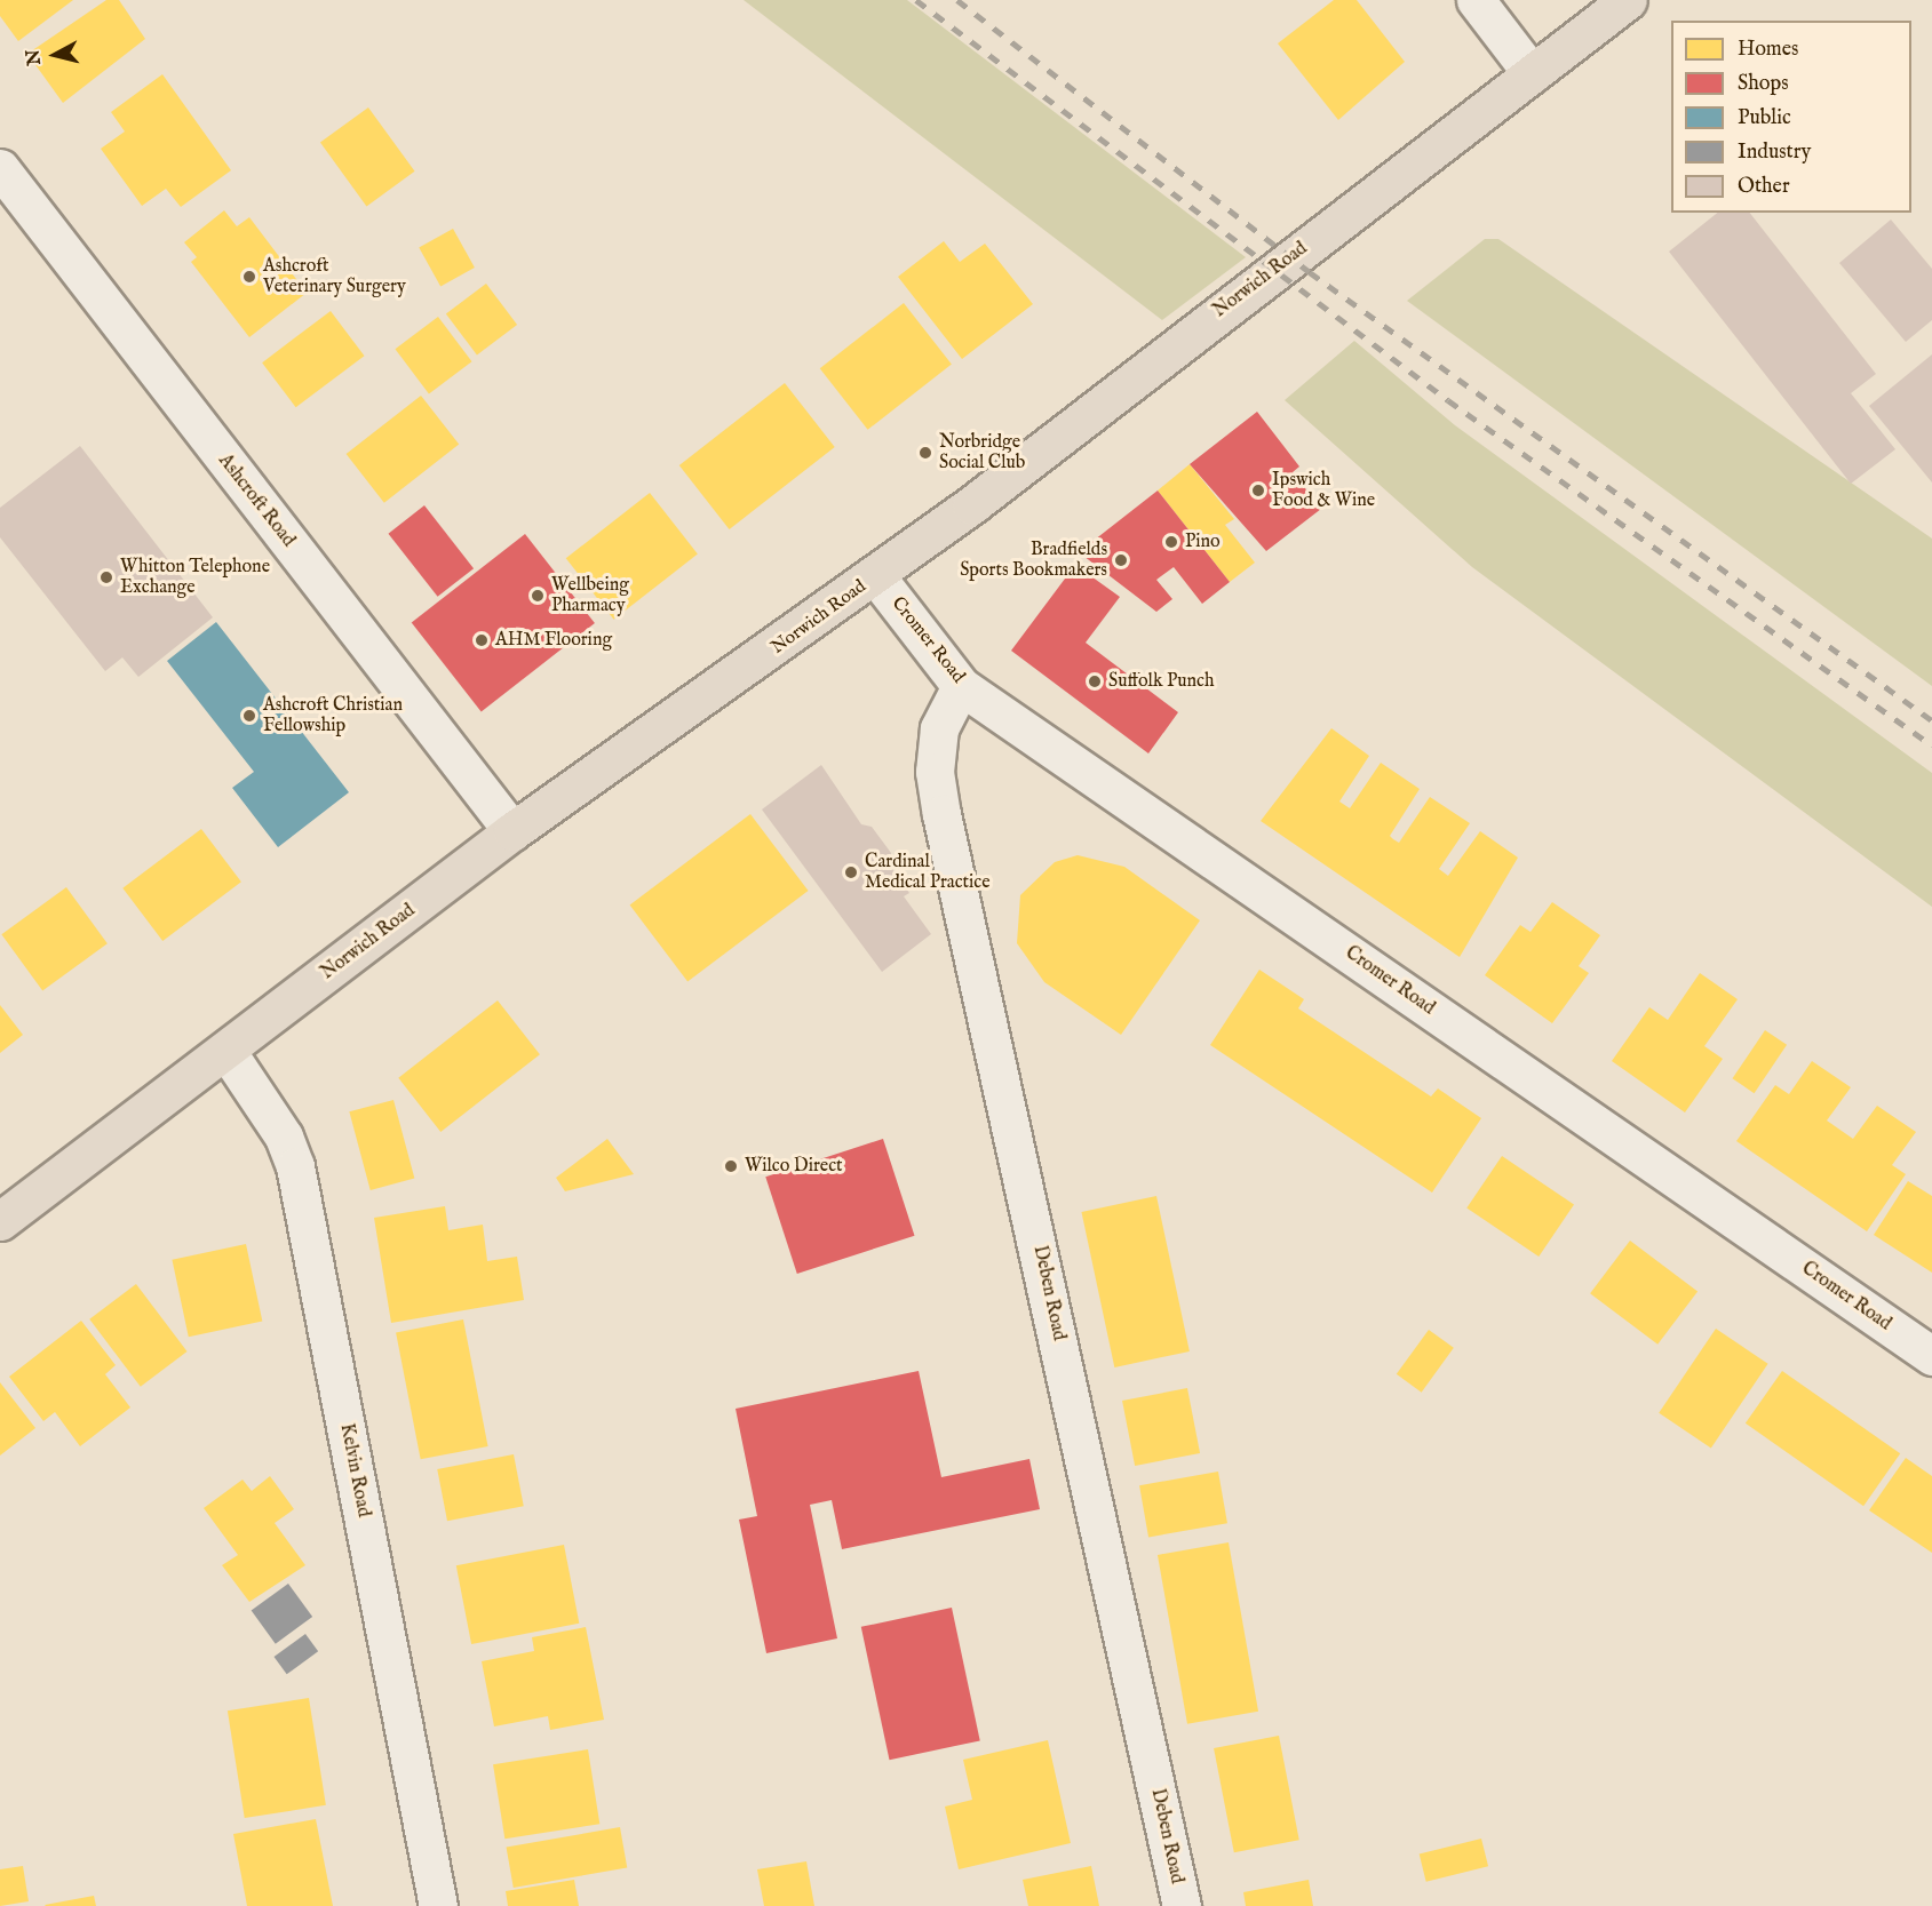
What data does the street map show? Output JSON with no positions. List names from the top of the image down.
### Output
{
  "streets": {
    "main road": ["Norwich Road"],
    "street": [
      "Ashcroft Road",
      "Cromer Road",
      "Deben Road",
      "Kelvin Road"
    ]
  },
  "crossings": [
    ["Norwich Road", "Ashcroft Road"],
    ["Norwich Road", "Cromer Road"],
    ["Norwich Road", "Kelvin Road"],
    ["Cromer Road", "Deben Road"]
  ],
  "places": [
    "Ashcroft Veterinary Surgery",
    "Norbridge Social Club",
    "Ipswich Food & Wine",
    "Pino",
    "Bradfields Sports Bookmakers",
    "Whitton Telephone Exchange",
    "Wellbeing Pharmacy",
    "AHM Flooring",
    "Suffolk Punch",
    "Ashcroft Christian Fellowship",
    "Cardinal Medical Practice",
    "Wilco Direct"
  ],
  "legend": [
    "Homes",
    "Shops",
    "Public",
    "Industry",
    "Other"
  ],
  "north": "left"
}
